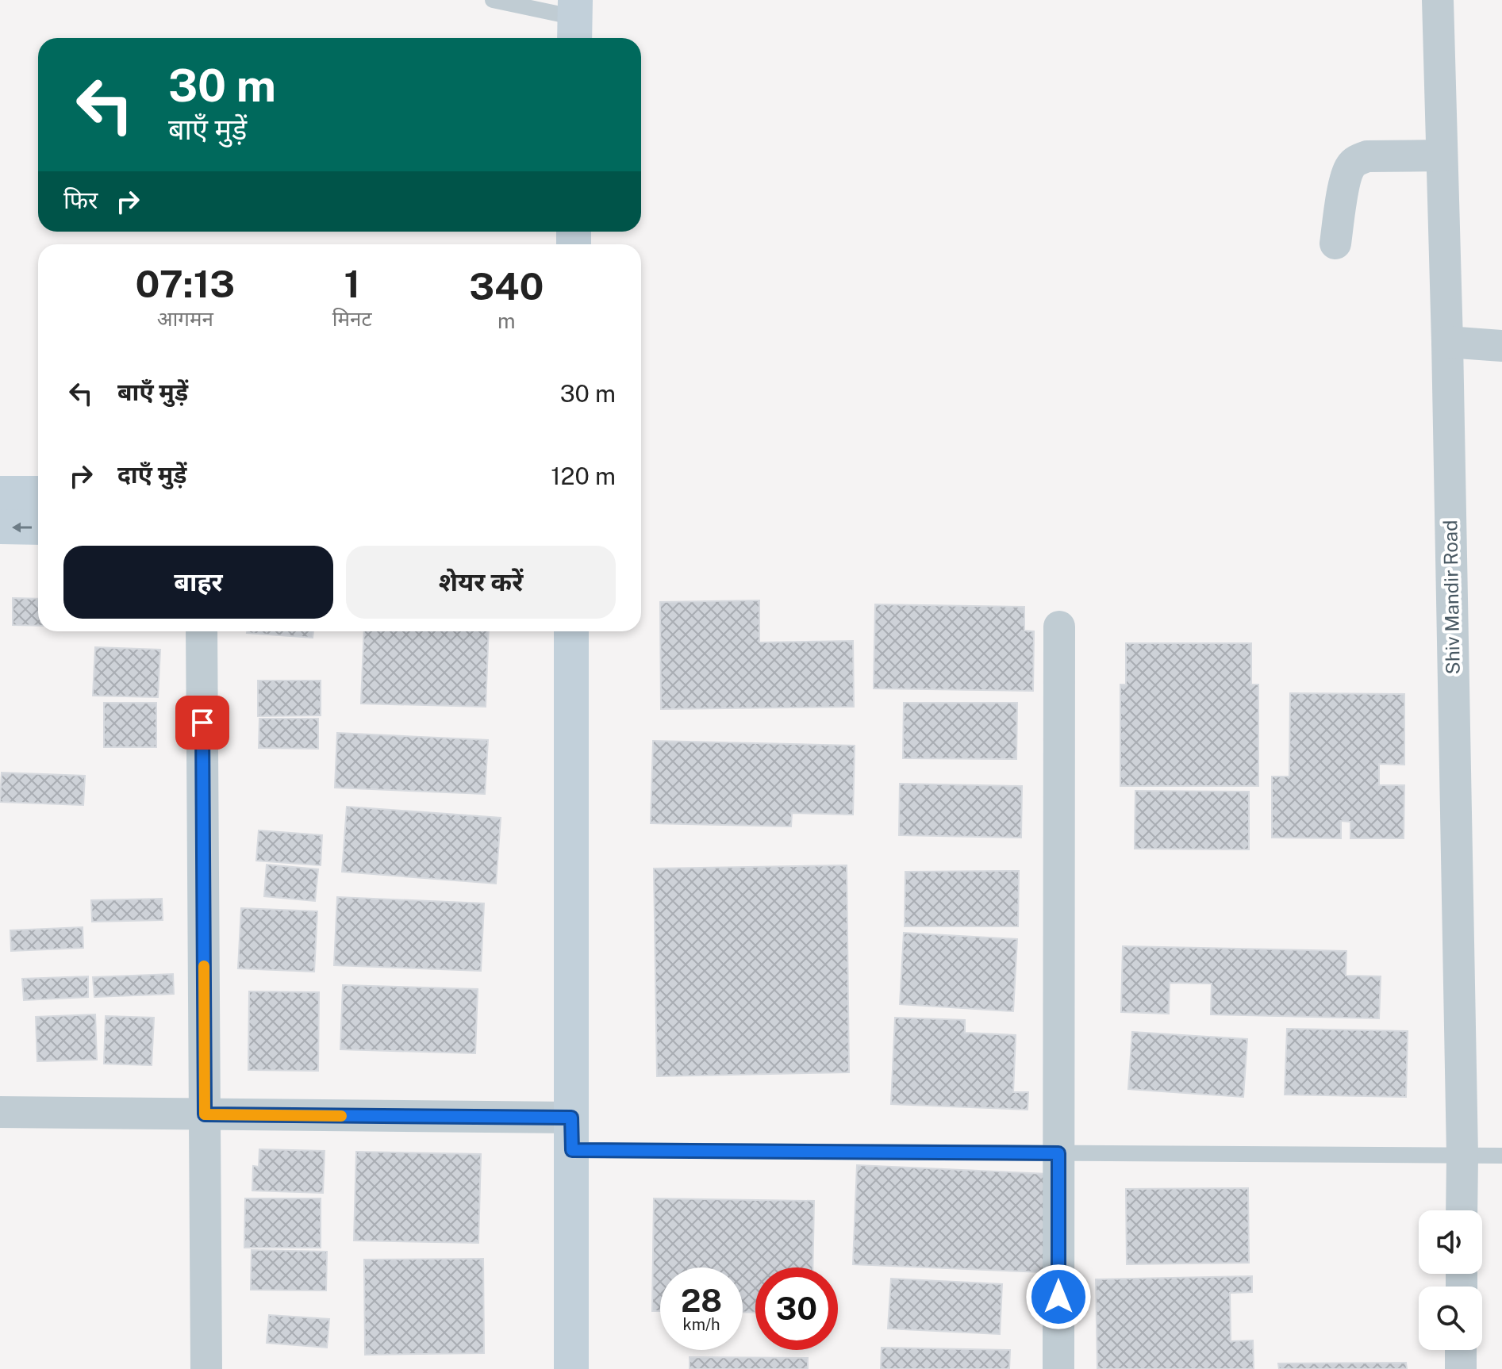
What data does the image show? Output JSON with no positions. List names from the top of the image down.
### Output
{
  "streets": {
    "street": ["Shiv Mandir Road"]
  },
  "page": {
    "turn": ["30 m", "बाएँ मुड़ें"],
    "then": "फिर",
    "eta": [
      "07:13",
      "आगमन",
      "1",
      "मिनट",
      "340",
      "m"
    ],
    "list": [
      {
        "name": "बाएँ मुड़ें",
        "value": "30 m"
      },
      {
        "name": "दाएँ मुड़ें",
        "value": "120 m"
      }
    ],
    "buttons": ["बाहर", "शेयर करें"],
    "speed": "28 km/h",
    "limit": "30"
  }
}
